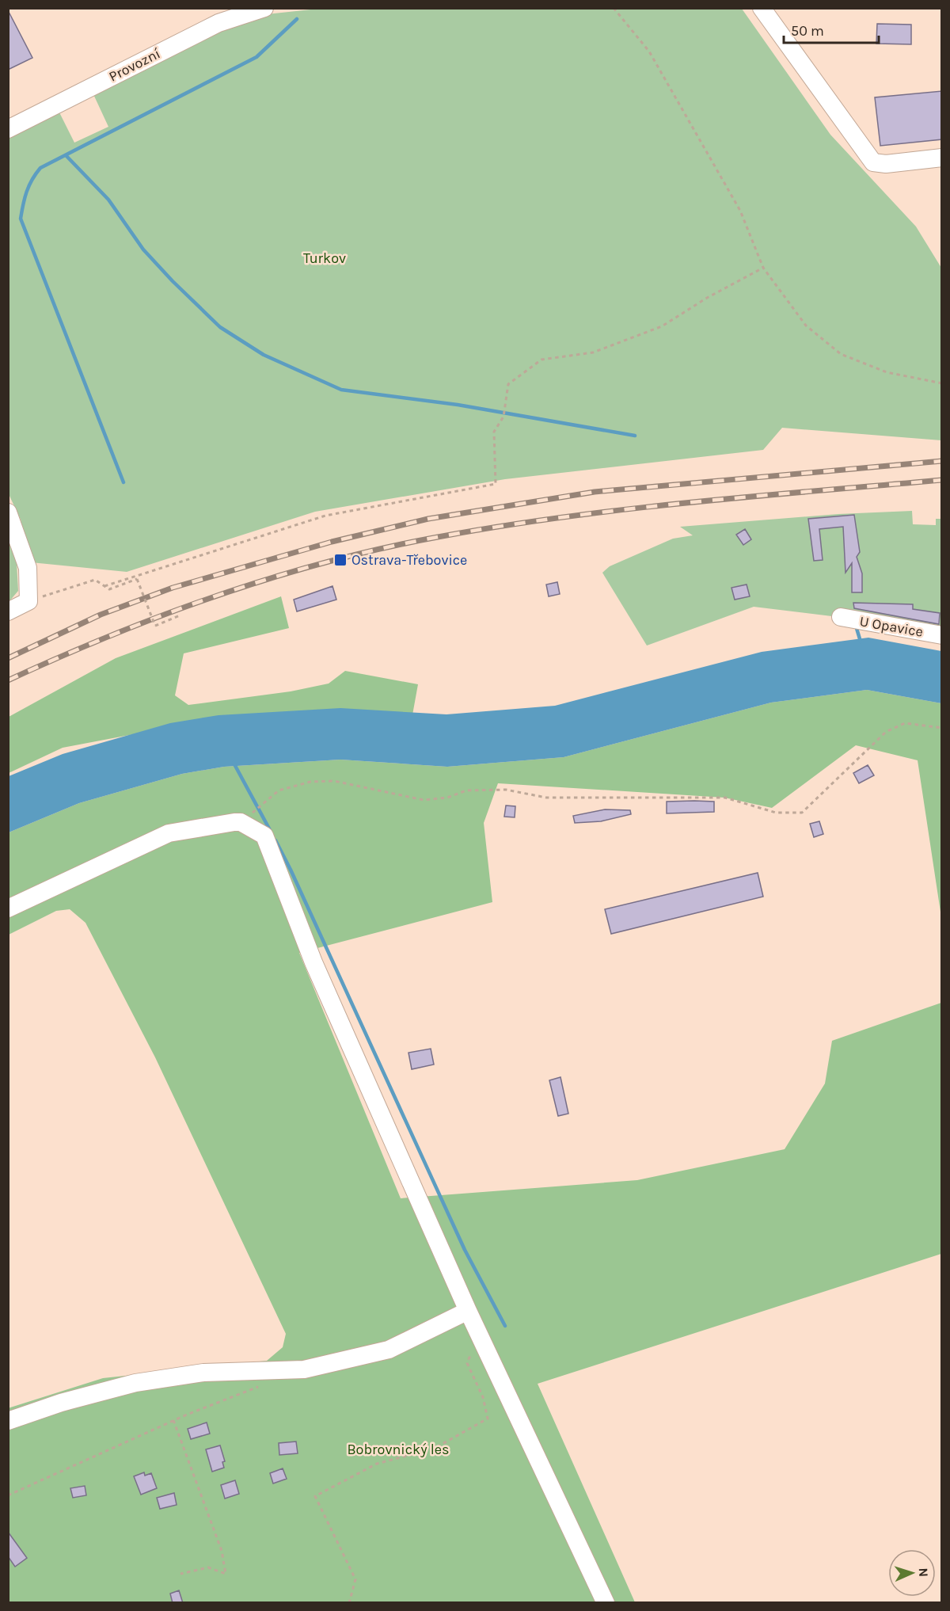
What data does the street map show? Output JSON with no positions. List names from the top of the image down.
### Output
{
  "streets": {
    "street": ["Provozní", "U Opavice"]
  },
  "parks": ["Turkov", "Bobrovnický les"],
  "places": {
    "transit": ["Ostrava-Třebovice"]
  },
  "scale_bar": "50 m",
  "north": "right"
}
